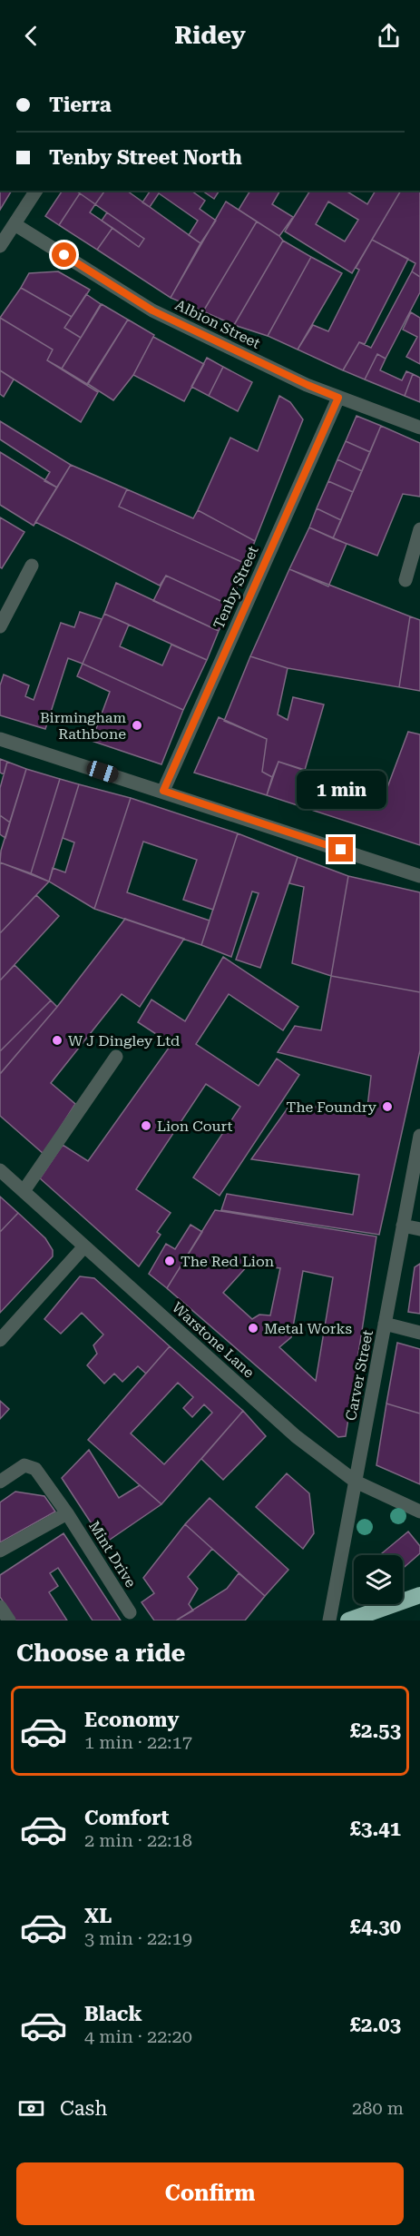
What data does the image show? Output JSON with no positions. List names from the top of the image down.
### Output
{
  "streets": {
    "street": [
      "Albion Street",
      "Tenby Street",
      "Warstone Lane",
      "Carver Street",
      "Mint Drive"
    ]
  },
  "crossings": [
    ["Albion Street", "Tenby Street"],
    ["Warstone Lane", "Carver Street"]
  ],
  "places": [
    "Birmingham Rathbone",
    "W J Dingley Ltd",
    "The Foundry",
    "Lion Court",
    "The Red Lion",
    "Metal Works"
  ],
  "page": {
    "header": "Ridey",
    "banner": ["Tierra", "Tenby Street North"],
    "bubble": "1 min",
    "heading": "Choose a ride",
    "list": [
      {
        "name": "Economy",
        "note": "1 min · 22:17",
        "value": "£2.53"
      },
      {
        "name": "Comfort",
        "note": "2 min · 22:18",
        "value": "£3.41"
      },
      {
        "name": "XL",
        "note": "3 min · 22:19",
        "value": "£4.30"
      },
      {
        "name": "Black",
        "note": "4 min · 22:20",
        "value": "£2.03"
      }
    ],
    "pay": ["Cash", "280 m"],
    "buttons": "Confirm"
  }
}
